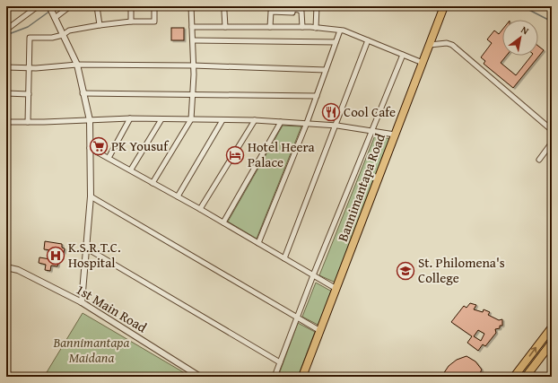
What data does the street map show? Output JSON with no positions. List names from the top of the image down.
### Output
{
  "streets": {
    "main road": ["Bannimantapa Road"],
    "street": ["1st Main Road"]
  },
  "parks": ["Bannimantapa Maidana"],
  "places": {
    "restaurant": ["Cool Cafe"],
    "supermarket": ["PK Yousuf"],
    "hotel": ["Hotel Heera Palace"],
    "hospital": ["K.S.R.T.C. Hospital"],
    "school or university": ["St. Philomena's College"]
  },
  "north": "top right"
}
